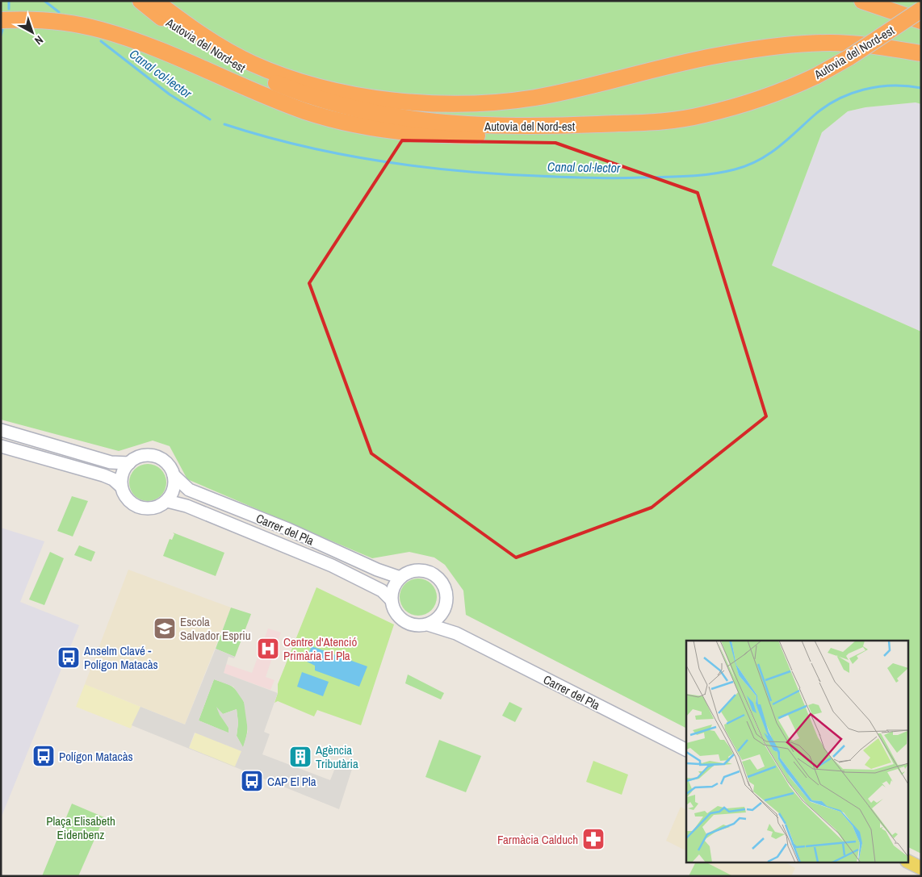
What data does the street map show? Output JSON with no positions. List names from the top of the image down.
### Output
{
  "streets": {
    "highway": ["Autovia del Nord-est"],
    "main road": ["Carrer del Pla"]
  },
  "water": ["Canal col·lector"],
  "parks": ["Plaça Elisabeth Eidenbenz"],
  "places": {
    "school or university": ["Escola Salvador Espriu"],
    "hospital": ["Centre d'Atenció Primària El Pla"],
    "bus stop": ["Anselm Clavé - Polígon Matacàs", "Polígon Matacàs", "CAP El Pla"],
    "building": ["Agència Tributària"],
    "pharmacy": ["Farmàcia Calduch"]
  },
  "north": "bottom right"
}
